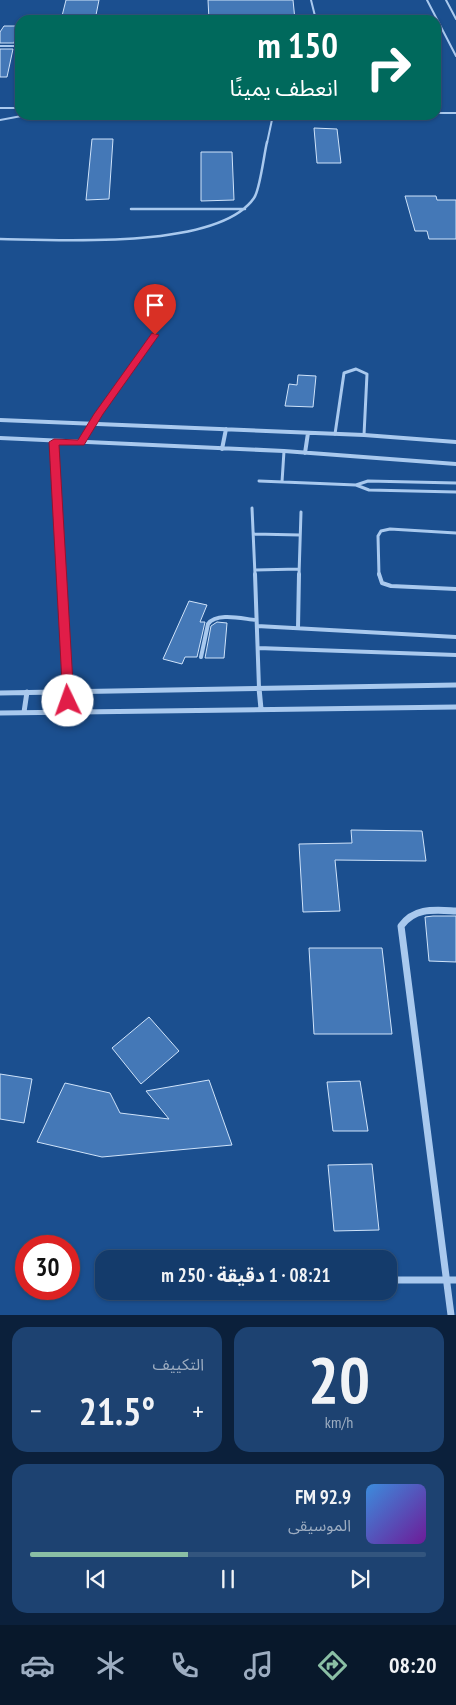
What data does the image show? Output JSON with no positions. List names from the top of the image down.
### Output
{
  "page": {
    "turn": ["150 m", "انعطف يمينًا"],
    "limit": "30",
    "trip": "08:21 · 1 دقيقة · 250 m",
    "tile": [
      ["20", "km/h"],
      "التكييف"
    ],
    "heat": ["−", "21.5°", "+"],
    "song": ["92.9 FM", "الموسيقى"],
    "tabs": "08:20"
  }
}
